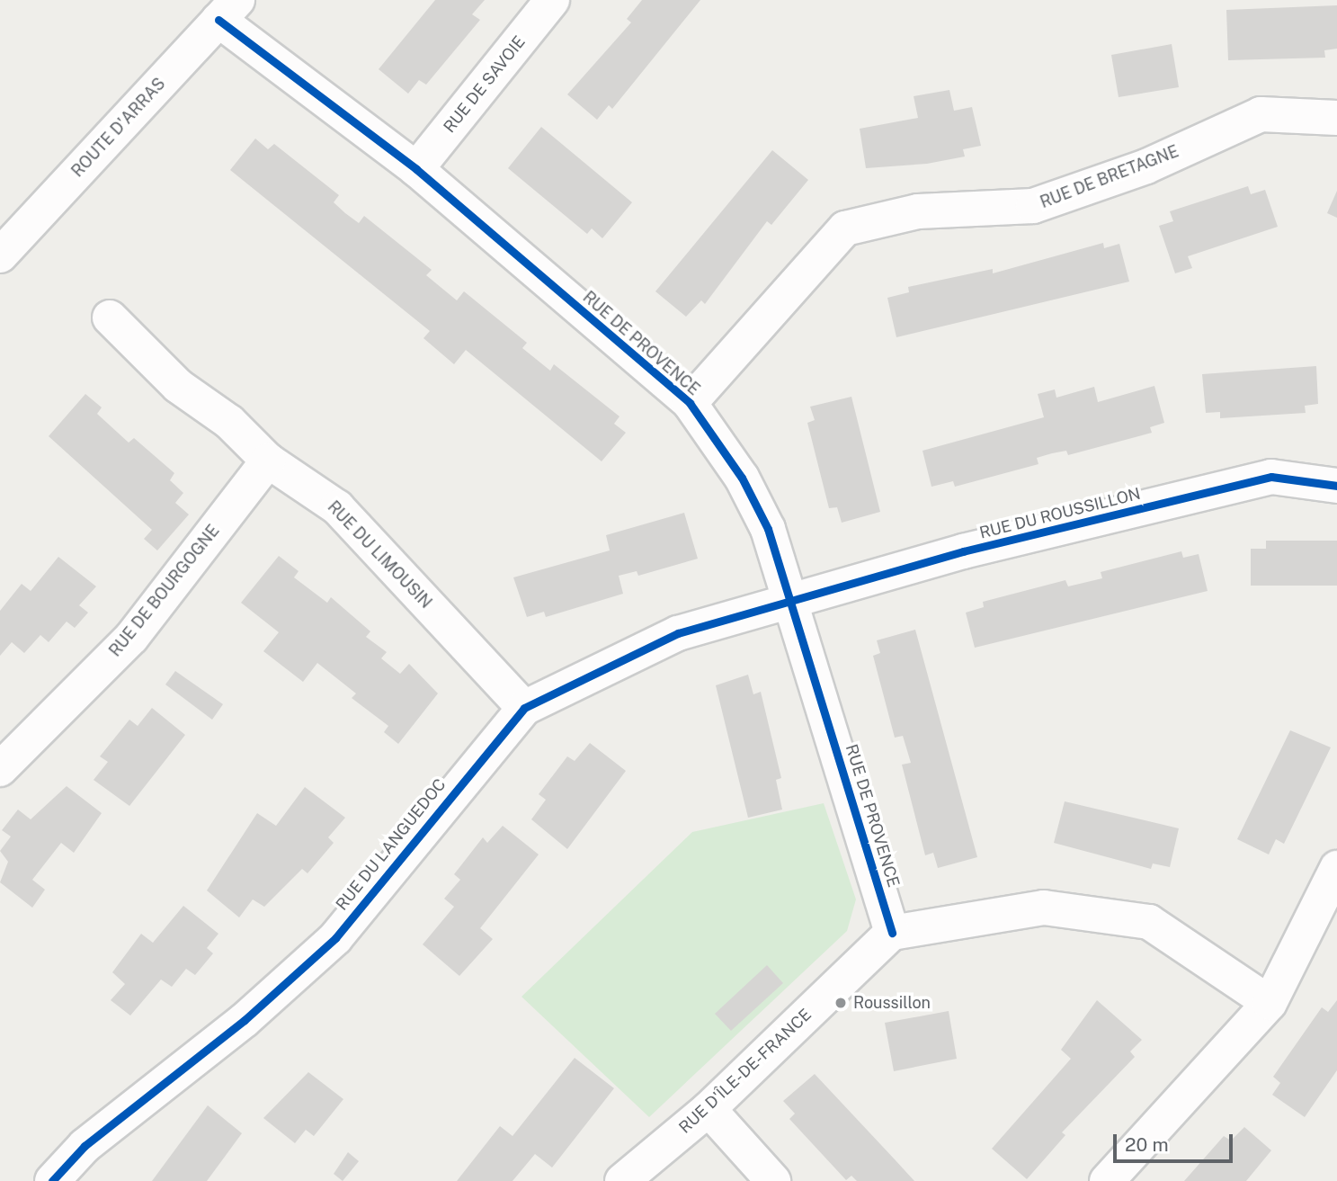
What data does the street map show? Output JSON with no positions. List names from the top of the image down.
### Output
{
  "streets": {
    "street": [
      "RUE DE SAVOIE",
      "ROUTE D'ARRAS",
      "RUE DE BRETAGNE",
      "RUE DE PROVENCE",
      "RUE DU ROUSSILLON",
      "RUE DU LIMOUSIN",
      "RUE DE BOURGOGNE",
      "RUE DU LANGUEDOC",
      "RUE D'ÎLE-DE-FRANCE"
    ]
  },
  "crossings": [
    ["RUE DE SAVOIE", "RUE DE PROVENCE"],
    ["ROUTE D'ARRAS", "RUE DE PROVENCE"],
    ["RUE DE BRETAGNE", "RUE DE PROVENCE"],
    ["RUE DE PROVENCE", "RUE DU ROUSSILLON"],
    ["RUE DE PROVENCE", "RUE DU LANGUEDOC"],
    ["RUE DE PROVENCE", "RUE D'ÎLE-DE-FRANCE"],
    ["RUE DU ROUSSILLON", "RUE DU LANGUEDOC"],
    ["RUE DU LIMOUSIN", "RUE DE BOURGOGNE"],
    ["RUE DU LIMOUSIN", "RUE DU LANGUEDOC"]
  ],
  "places": ["Roussillon"],
  "scale_bar": "20 m"
}
